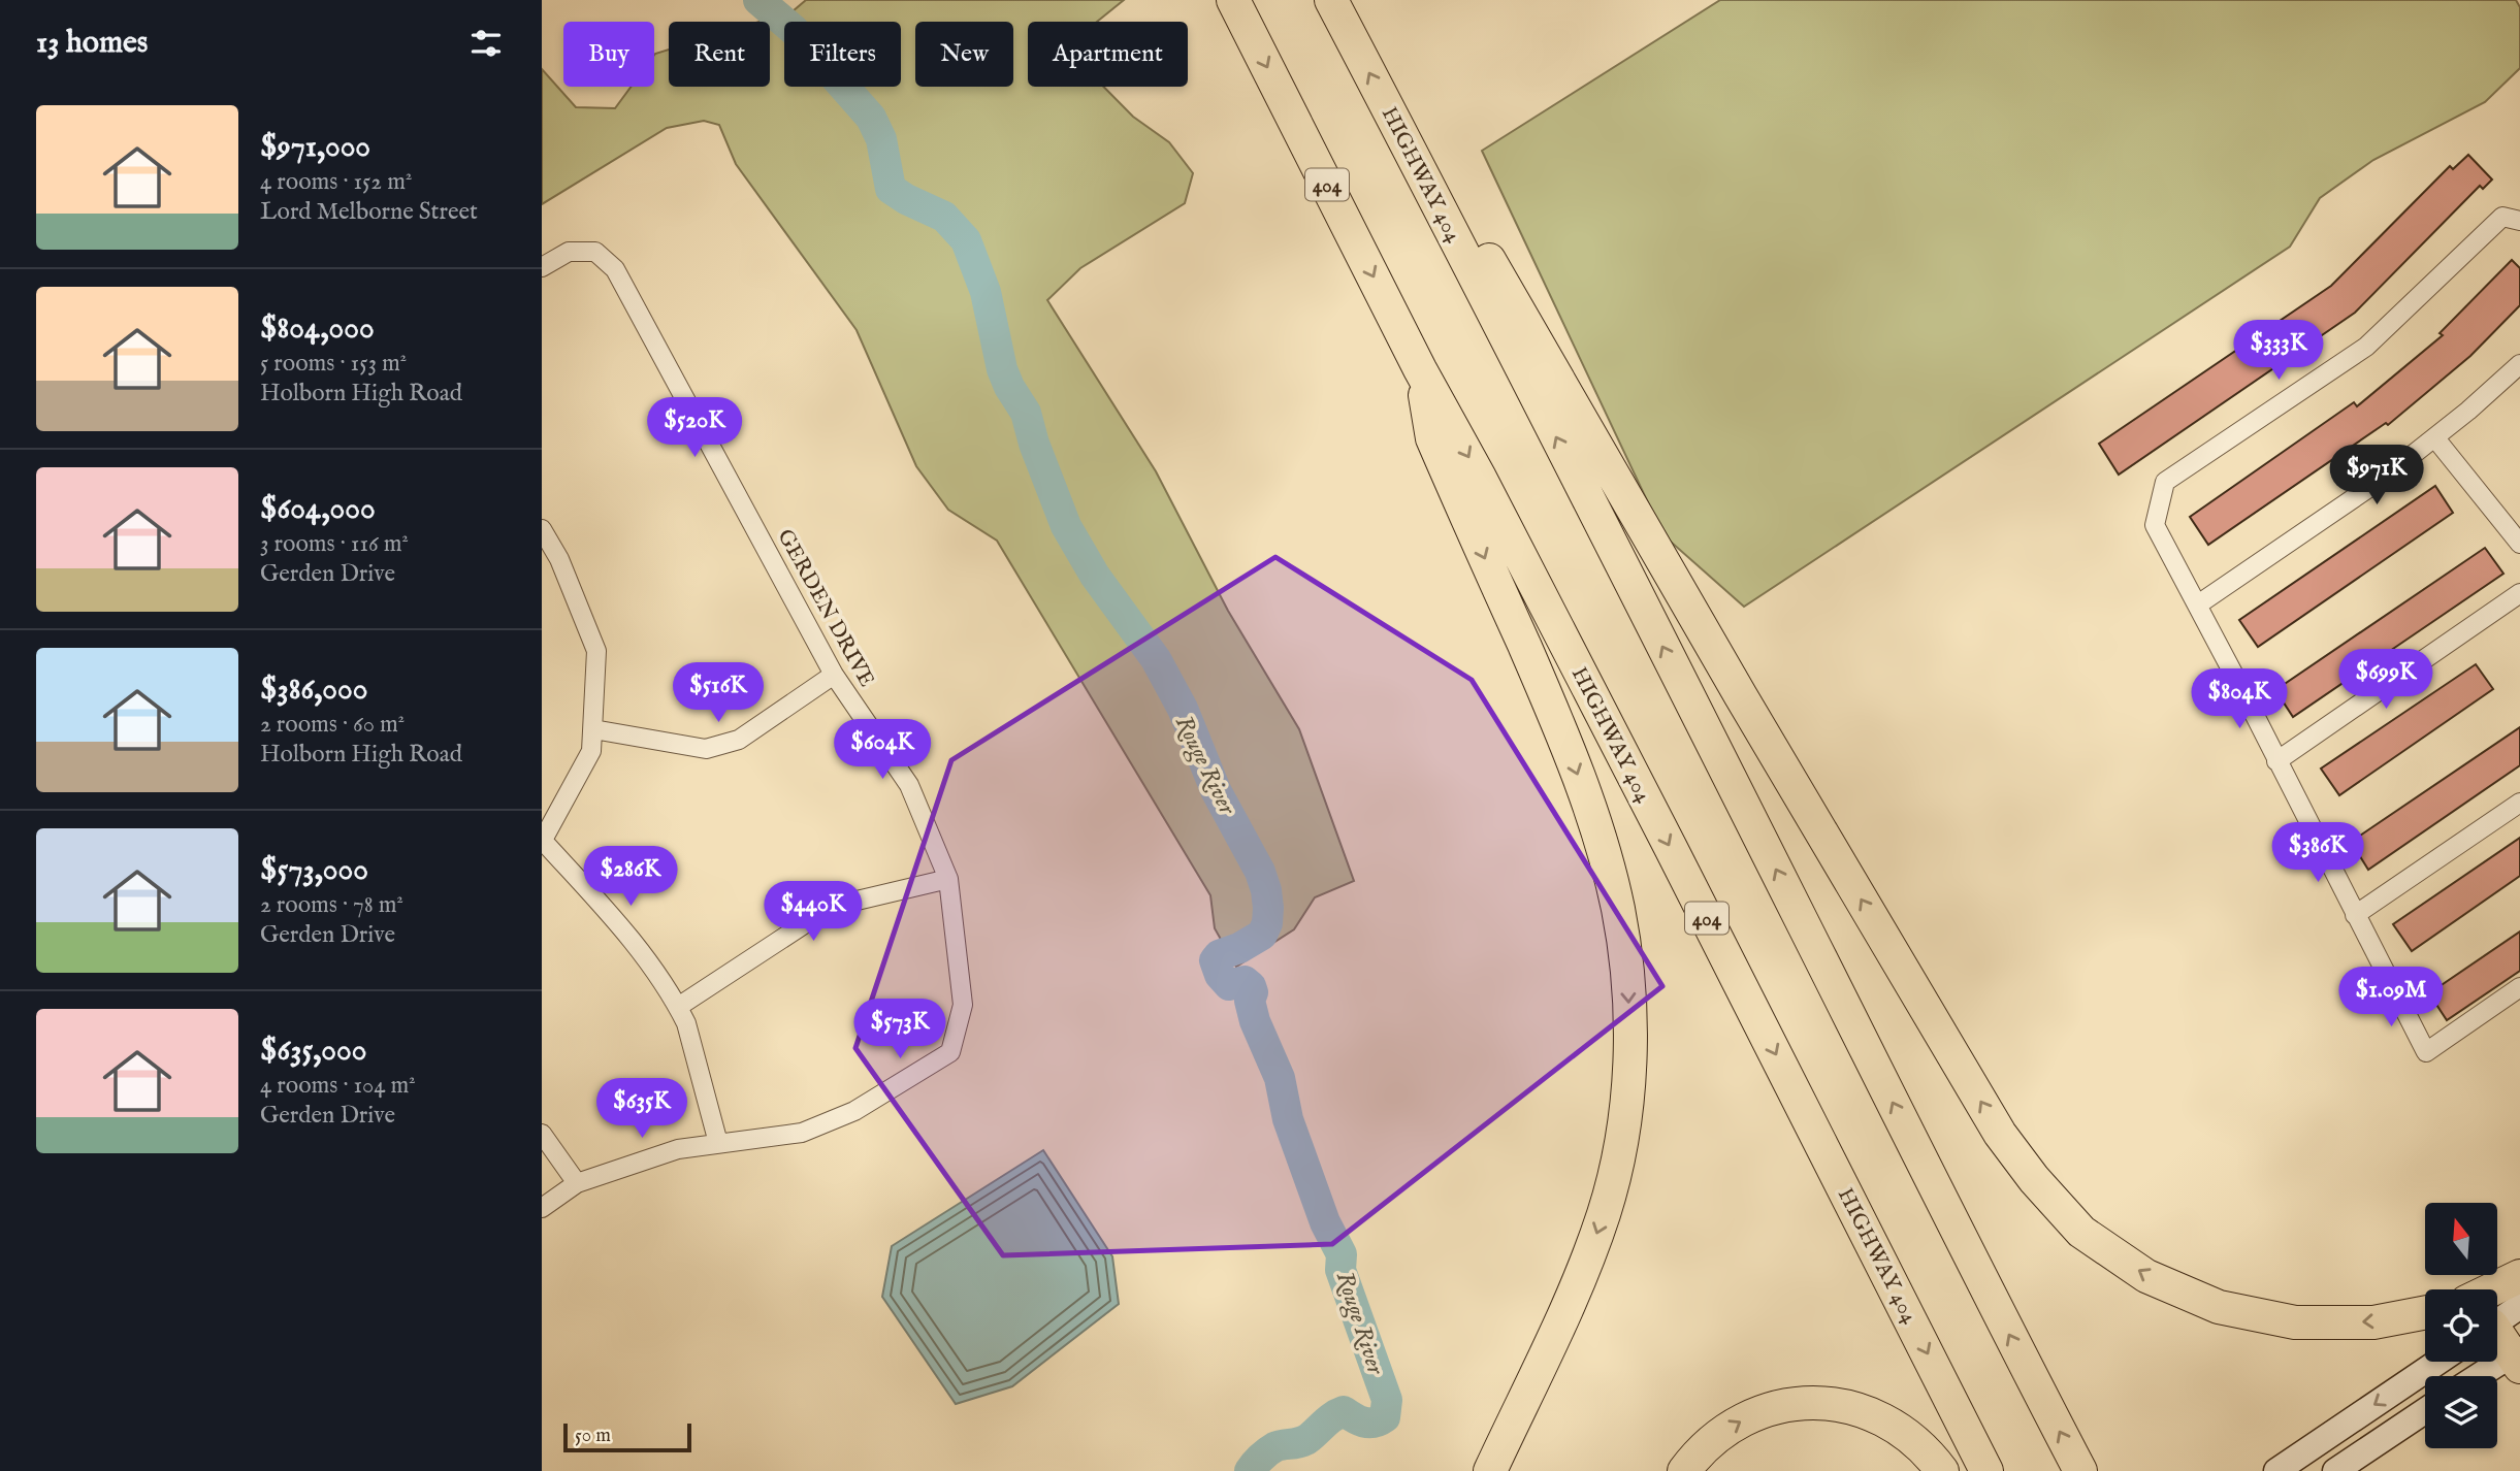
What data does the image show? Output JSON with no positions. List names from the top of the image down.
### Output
{
  "streets": {
    "highway": ["HIGHWAY 404", "404"],
    "street": ["GERDEN DRIVE"]
  },
  "water": ["Rouge River"],
  "scale_bar": "50 m",
  "north": "top",
  "page": {
    "heading": "13 homes",
    "chip": [
      "Buy",
      "Rent",
      "Filters",
      "New",
      "Apartment"
    ],
    "list": [
      {
        "name": "$971,000",
        "note": "4 rooms · 152 m² · Lord Melborne Street"
      },
      {
        "name": "$804,000",
        "note": "5 rooms · 153 m² · Holborn High Road"
      },
      {
        "name": "$604,000",
        "note": "3 rooms · 116 m² · Gerden Drive"
      },
      {
        "name": "$386,000",
        "note": "2 rooms · 60 m² · Holborn High Road"
      },
      {
        "name": "$573,000",
        "note": "2 rooms · 78 m² · Gerden Drive"
      },
      {
        "name": "$635,000",
        "note": "4 rooms · 104 m² · Gerden Drive"
      }
    ],
    "price": [
      "$333K",
      "$520K",
      "$971K",
      "$699K",
      "$516K",
      "$804K",
      "$604K",
      "$386K",
      "$286K",
      "$440K",
      "$1.09M",
      "$573K",
      "$635K"
    ],
    "scale": "50 m"
  }
}
